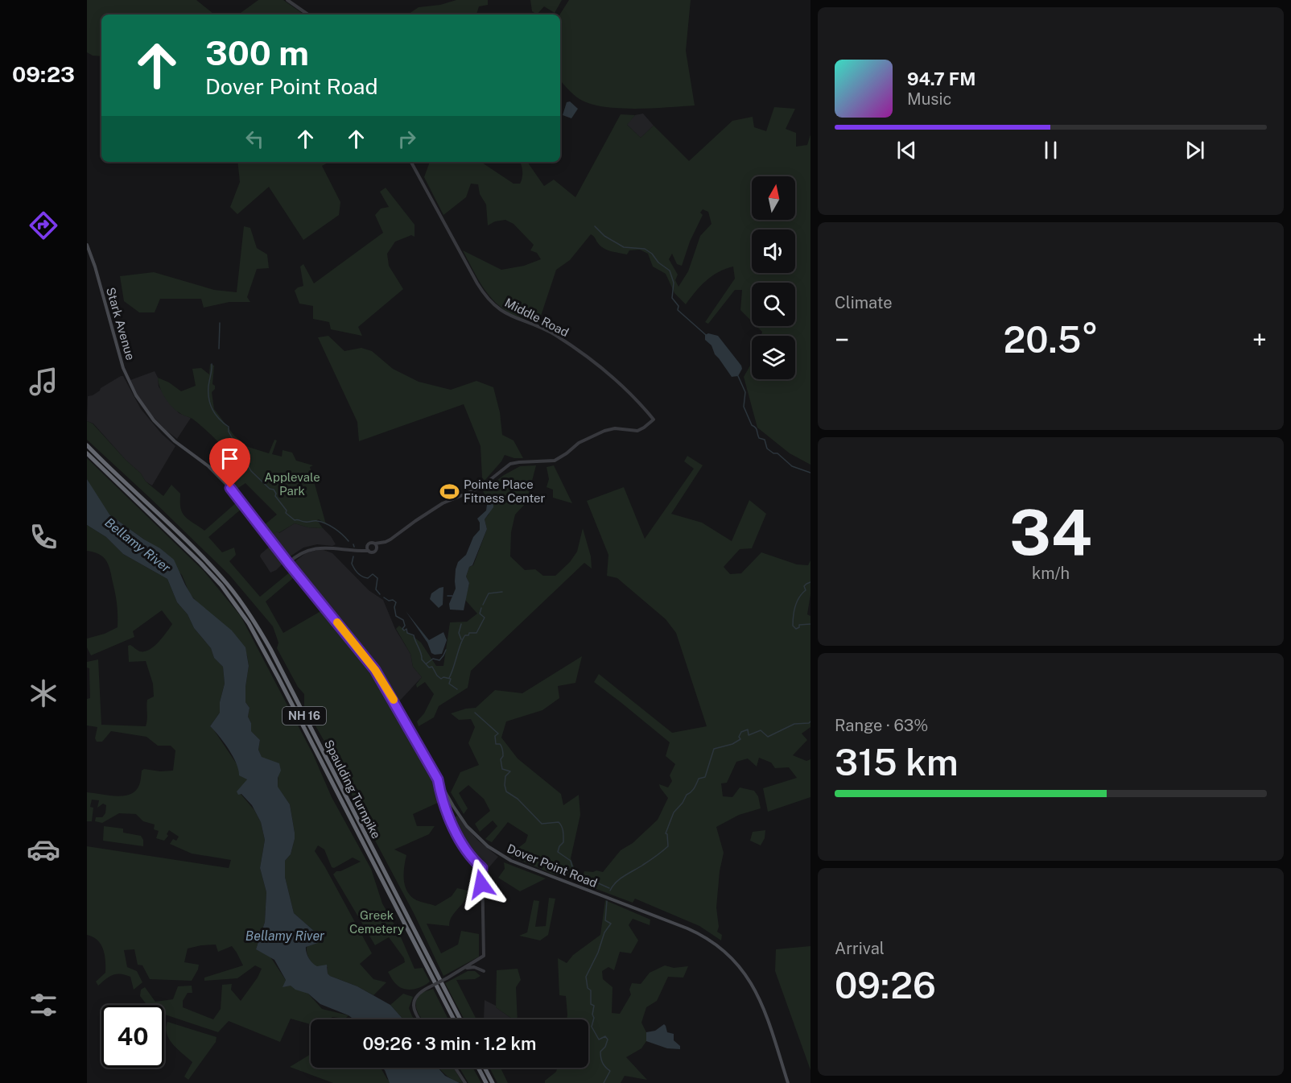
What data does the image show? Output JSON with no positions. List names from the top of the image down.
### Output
{
  "streets": {
    "highway": ["NH 16", "Spaulding Turnpike"],
    "main road": ["Stark Avenue", "Dover Point Road"],
    "street": ["Middle Road"]
  },
  "crossings": [
    ["Stark Avenue", "Dover Point Road"]
  ],
  "water": ["Bellamy River"],
  "parks": ["Applevale Park", "Greek Cemetery"],
  "places": {
    "sports": ["Pointe Place Fitness Center"]
  },
  "north": "top",
  "page": {
    "tabs": "09:23",
    "turn": ["300 m", "Dover Point Road"],
    "song": ["94.7 FM", "Music"],
    "tile": [
      "Climate",
      ["34", "km/h"],
      ["Range · 63%", "315 km"],
      ["Arrival", "09:26"]
    ],
    "heat": ["−", "20.5°", "+"],
    "limit": "40",
    "trip": "09:26 · 3 min · 1.2 km"
  }
}
